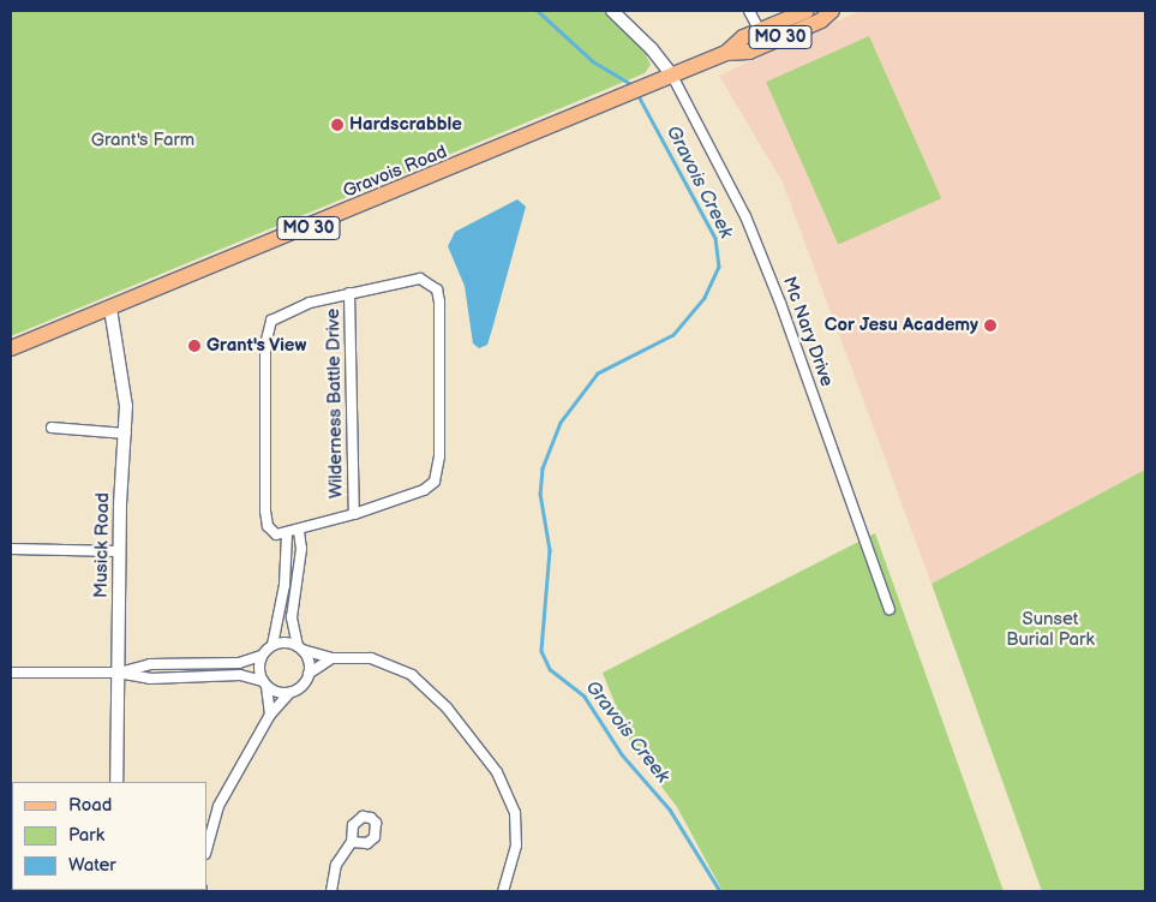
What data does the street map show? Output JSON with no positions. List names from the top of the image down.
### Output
{
  "streets": {
    "main road": ["MO 30", "Gravois Road"],
    "street": ["Mc Nary Drive", "Wilderness Battle Drive", "Musick Road"]
  },
  "crossings": [
    ["Gravois Road", "Mc Nary Drive"],
    ["Gravois Road", "Musick Road"]
  ],
  "water": ["Gravois Creek"],
  "parks": ["Grant's Farm", "Sunset Burial Park"],
  "places": ["Hardscrabble", "Cor Jesu Academy", "Grant's View"],
  "legend": ["Road", "Park", "Water"]
}
